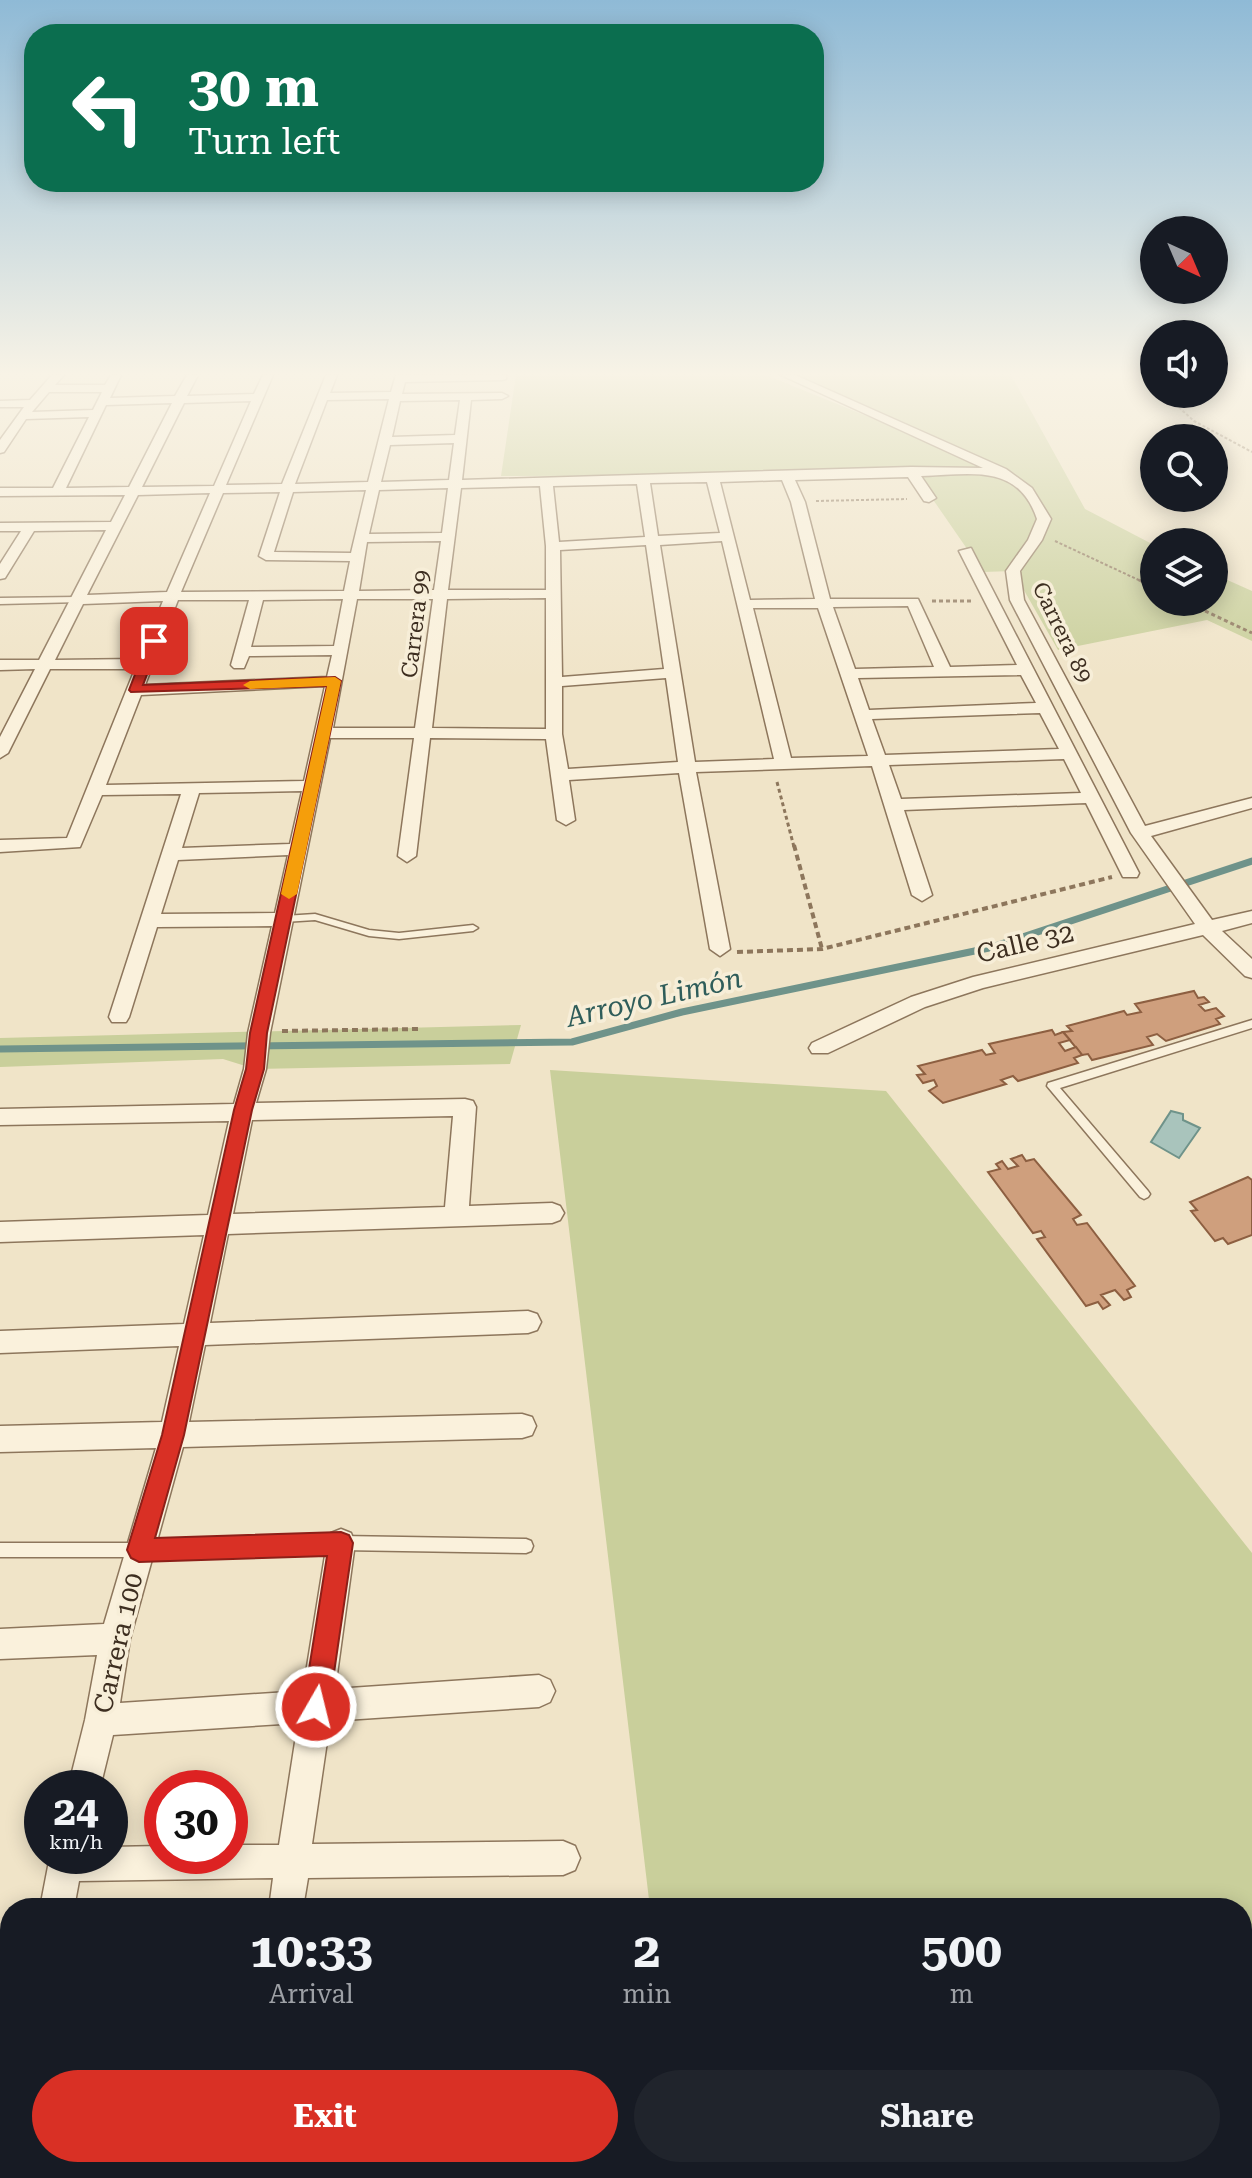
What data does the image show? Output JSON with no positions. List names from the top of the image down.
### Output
{
  "streets": {
    "street": [
      "Carrera 99",
      "Carrera 89",
      "Calle 32",
      "Carrera 100"
    ]
  },
  "crossings": [
    ["Carrera 89", "Calle 32"]
  ],
  "water": ["Arroyo Limón"],
  "north": "bottom right",
  "page": {
    "turn": ["30 m", "Turn left"],
    "speed": "24 km/h",
    "limit": "30",
    "eta": [
      "10:33",
      "Arrival",
      "2",
      "min",
      "500",
      "m"
    ],
    "buttons": ["Exit", "Share"]
  }
}
